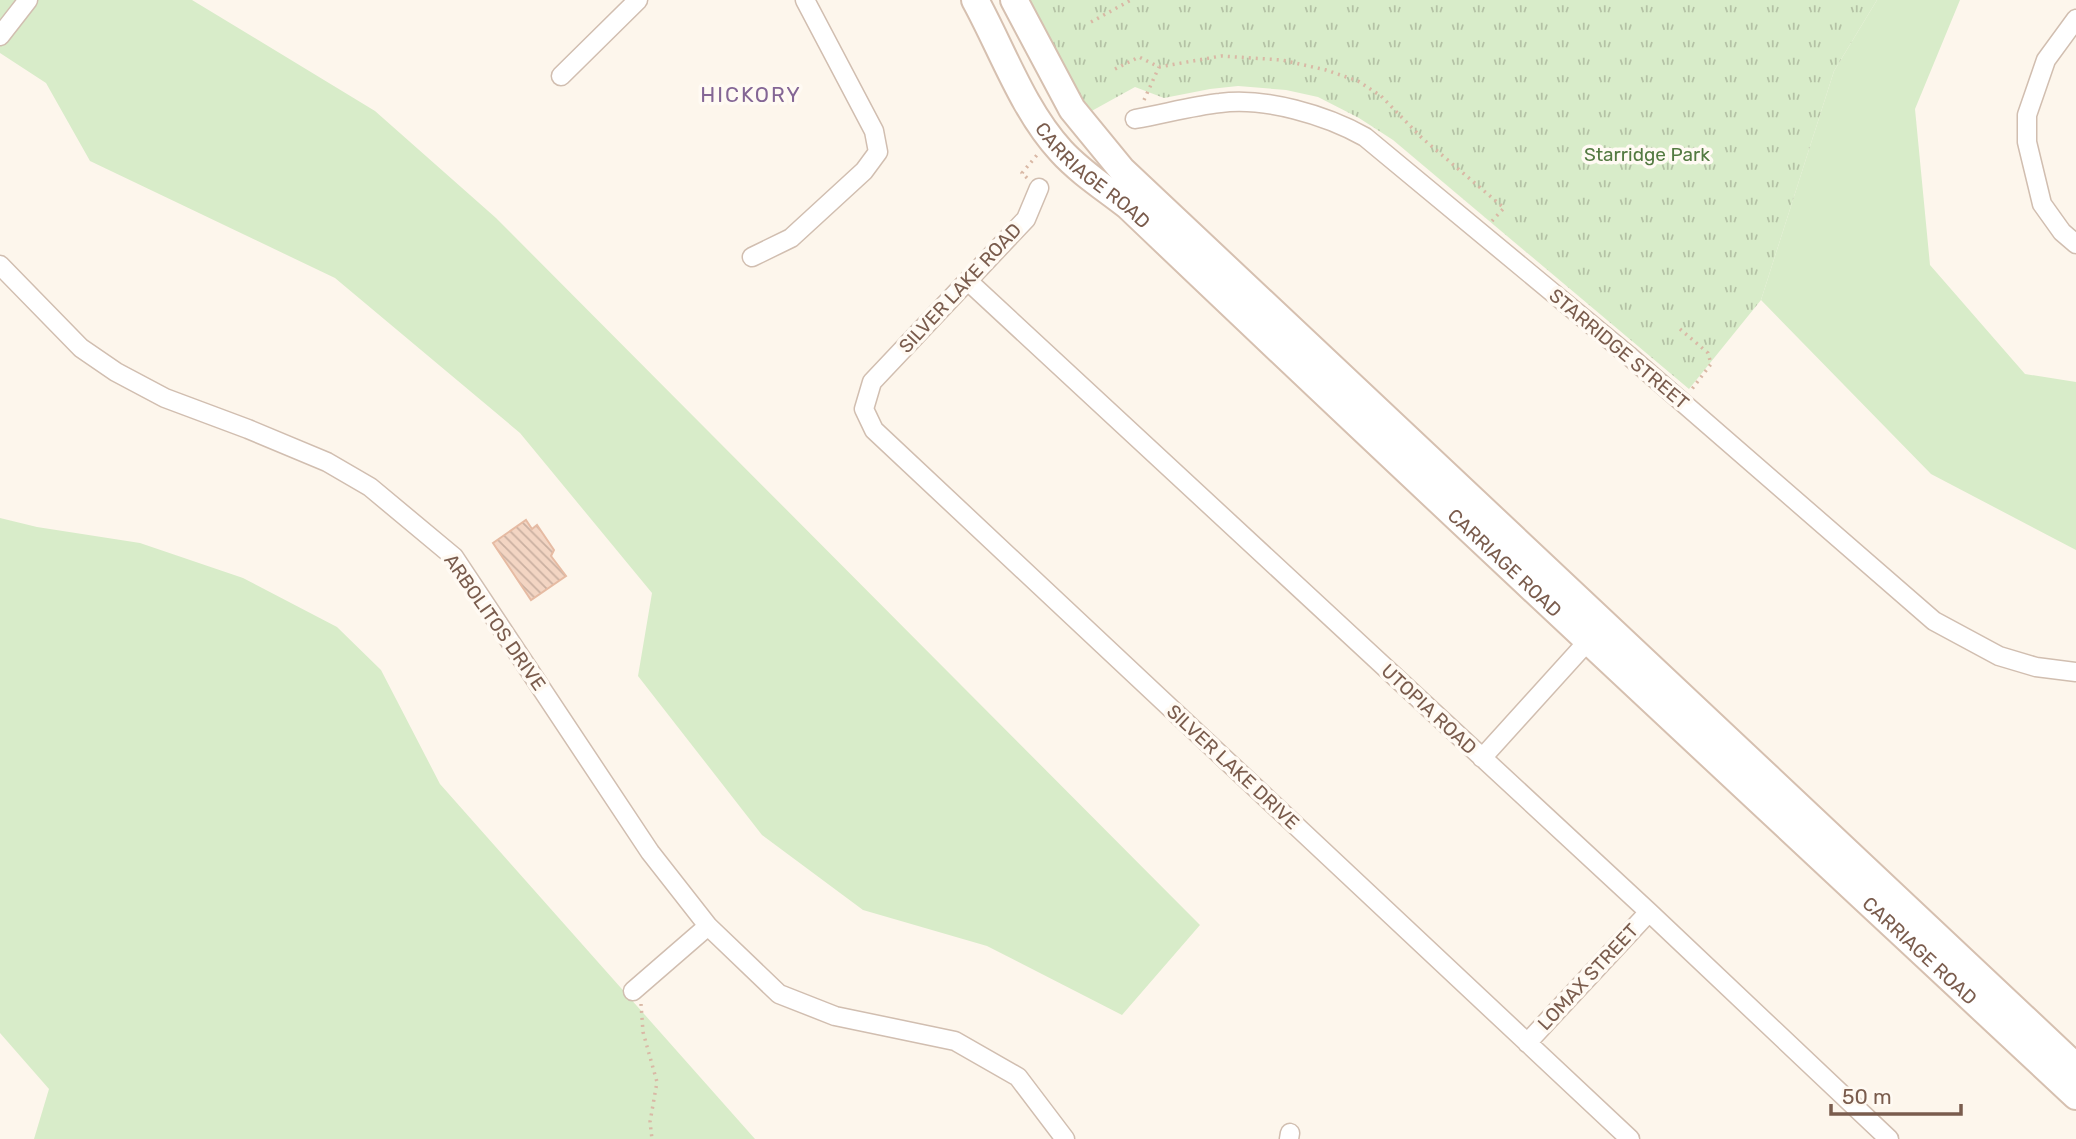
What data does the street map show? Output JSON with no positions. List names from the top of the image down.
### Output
{
  "streets": {
    "street": [
      "CARRIAGE ROAD",
      "SILVER LAKE ROAD",
      "STARRIDGE STREET",
      "ARBOLITOS DRIVE",
      "UTOPIA ROAD",
      "SILVER LAKE DRIVE",
      "LOMAX STREET"
    ]
  },
  "crossings": [
    ["SILVER LAKE ROAD", "UTOPIA ROAD"],
    ["SILVER LAKE ROAD", "SILVER LAKE DRIVE"],
    ["UTOPIA ROAD", "LOMAX STREET"],
    ["SILVER LAKE DRIVE", "LOMAX STREET"]
  ],
  "districts": ["HICKORY"],
  "parks": ["Starridge Park"],
  "scale_bar": "50 m"
}
